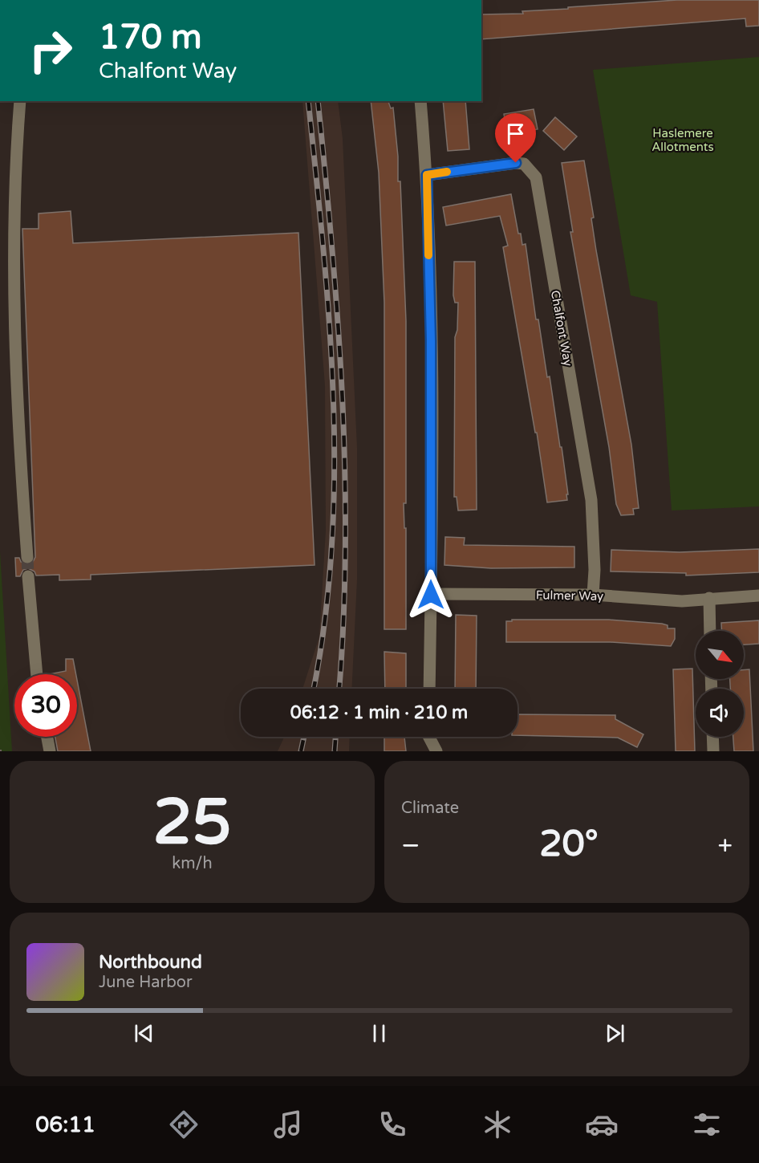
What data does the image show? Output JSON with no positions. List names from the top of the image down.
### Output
{
  "streets": {
    "street": ["Chalfont Way", "Fulmer Way"]
  },
  "crossings": [
    ["Chalfont Way", "Fulmer Way"]
  ],
  "parks": ["Haslemere Allotments"],
  "north": "bottom right",
  "page": {
    "turn": ["170 m", "Chalfont Way"],
    "limit": "30",
    "trip": "06:12 · 1 min · 210 m",
    "tile": [
      ["25", "km/h"],
      "Climate"
    ],
    "heat": ["−", "20°", "+"],
    "song": ["Northbound", "June Harbor"],
    "tabs": "06:11"
  }
}
